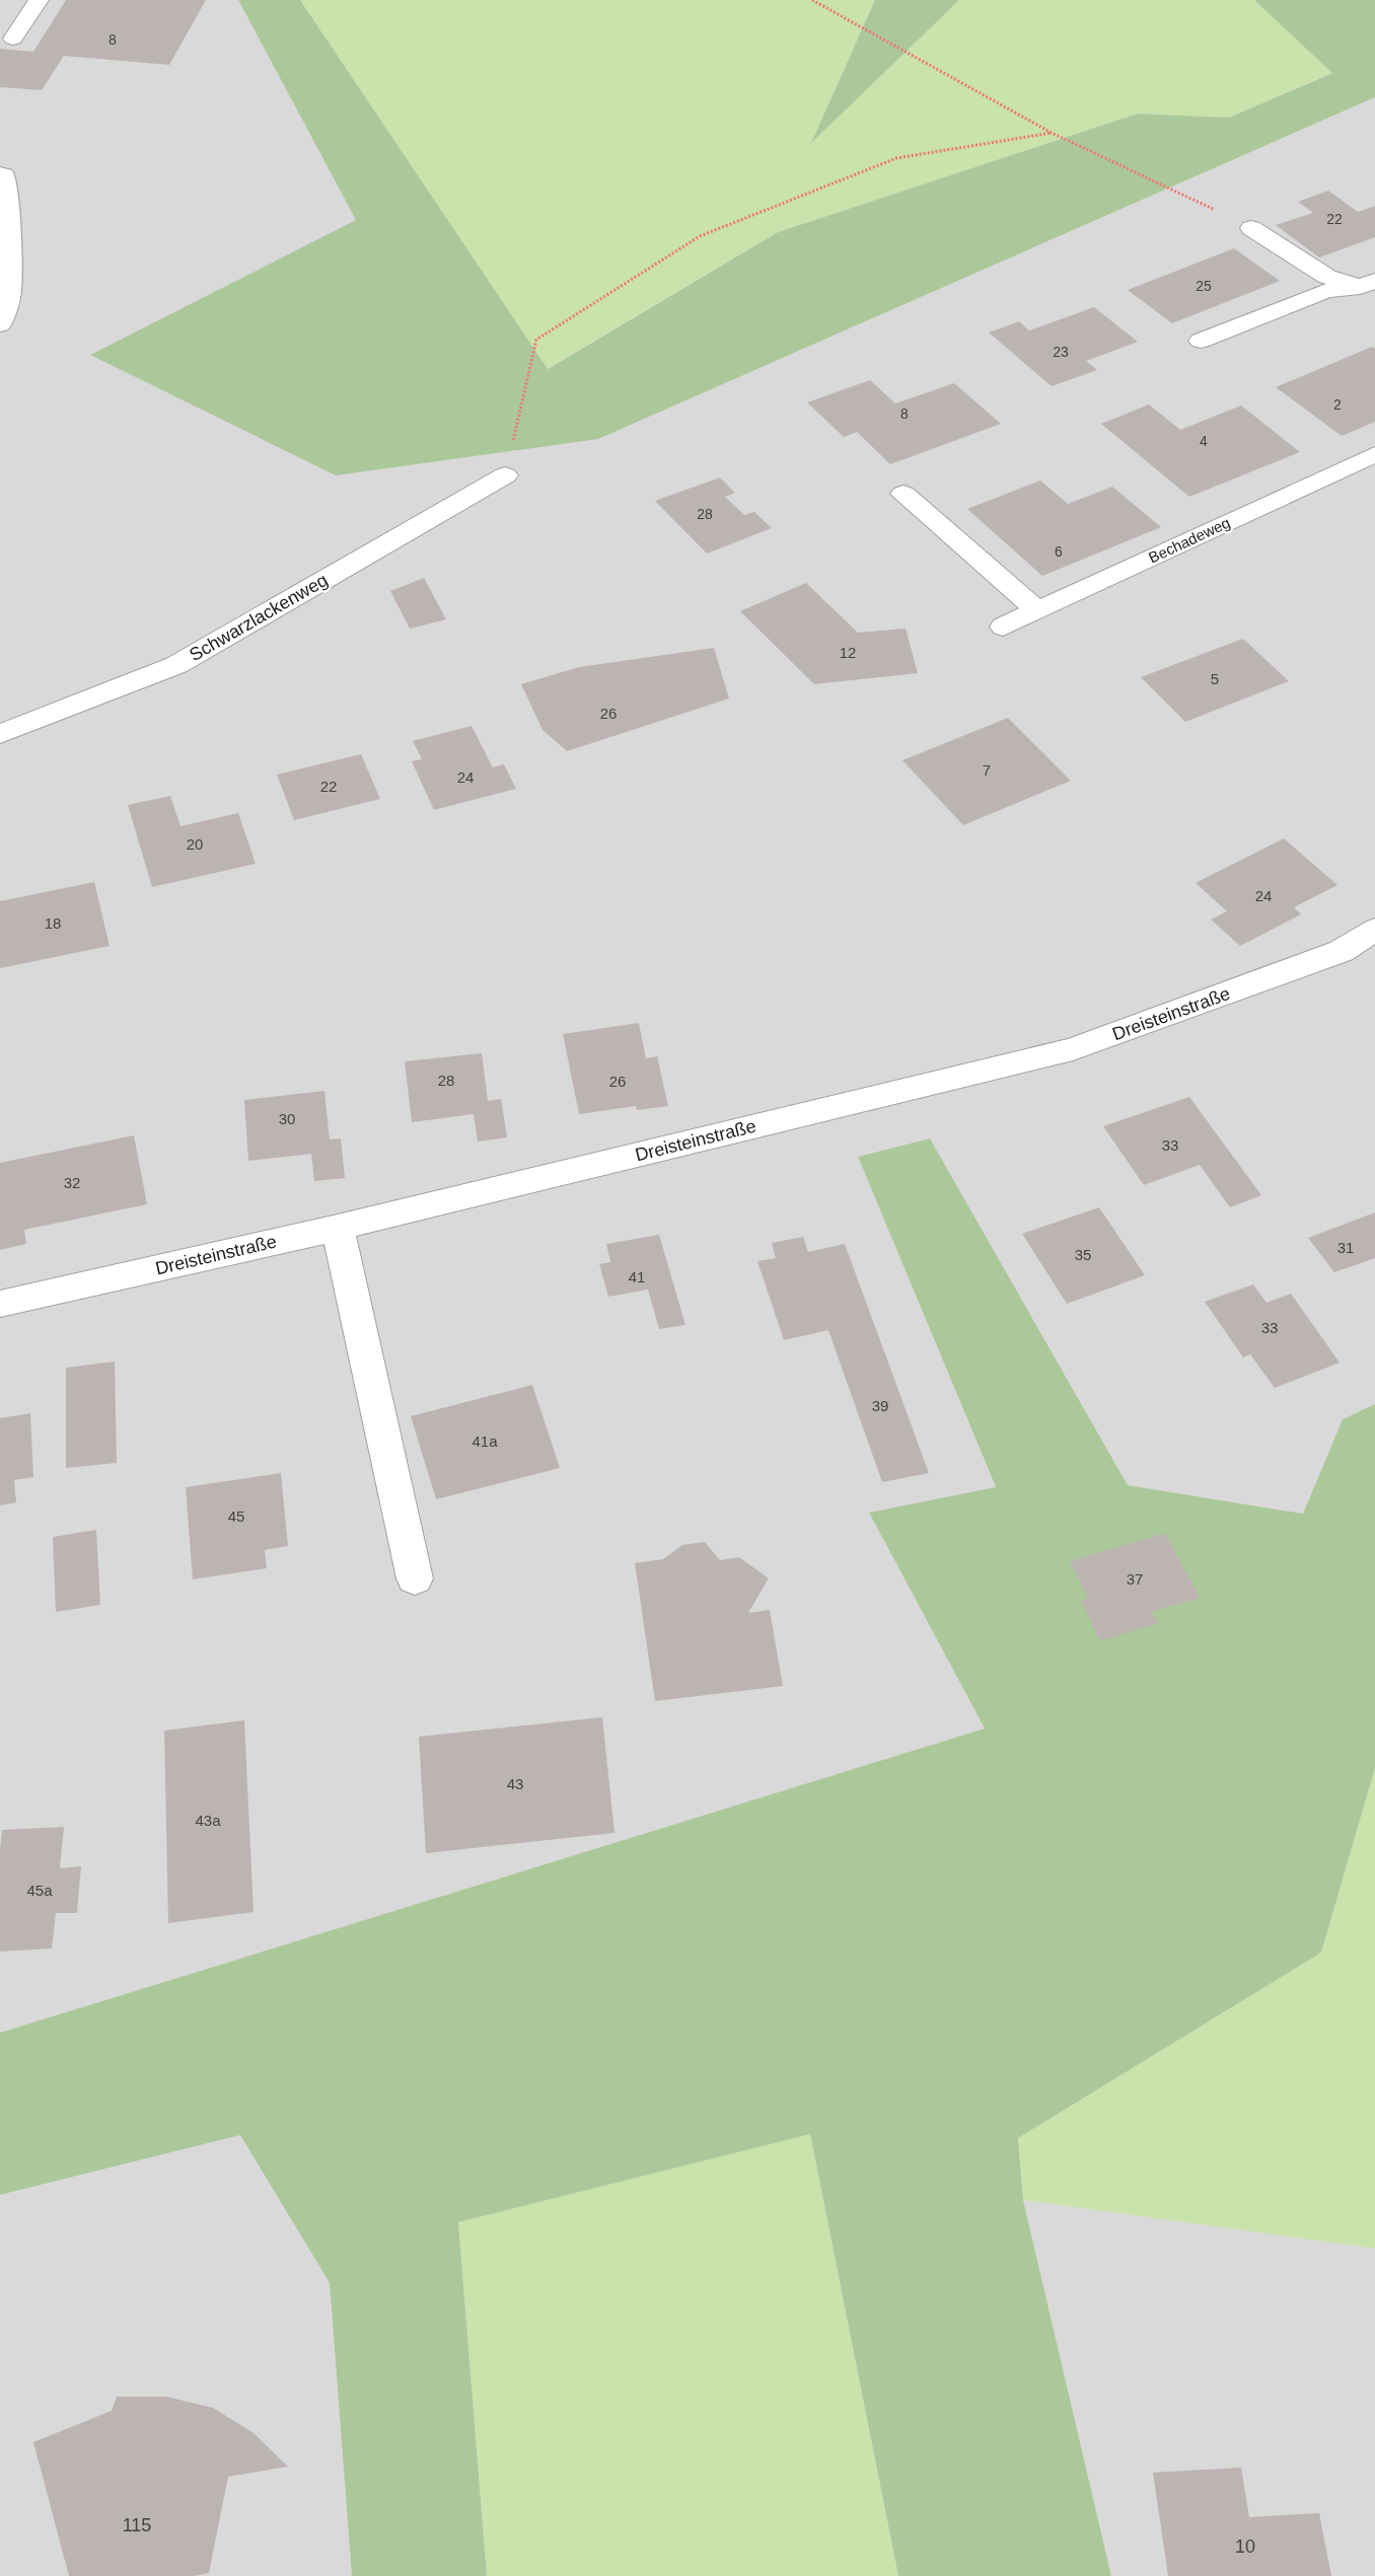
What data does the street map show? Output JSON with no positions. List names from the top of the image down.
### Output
{
  "streets": {
    "street": ["Bechadeweg", "Schwarzlackenweg", "Dreisteinstraße"]
  },
  "house_numbers": [
    "8",
    "22",
    "25",
    "23",
    "2",
    "8",
    "4",
    "28",
    "6",
    "12",
    "5",
    "26",
    "7",
    "24",
    "22",
    "20",
    "24",
    "18",
    "28",
    "26",
    "30",
    "33",
    "32",
    "31",
    "35",
    "41",
    "33",
    "39",
    "41a",
    "45",
    "37",
    "43",
    "43a",
    "45a",
    "115",
    "10"
  ]
}
